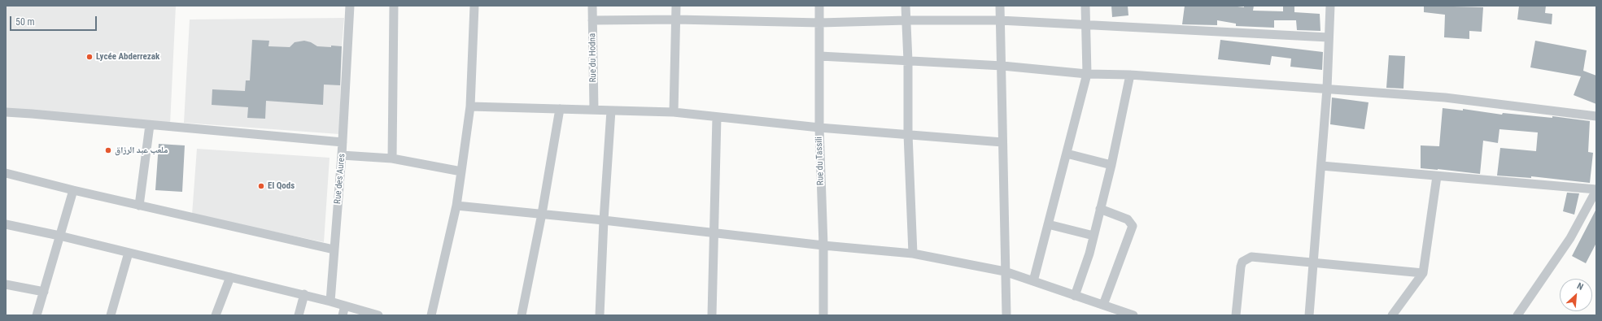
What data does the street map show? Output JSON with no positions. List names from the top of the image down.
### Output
{
  "streets": {
    "street": ["Rue du Hodna", "Rue du Tassili", "Rue des Aures"]
  },
  "places": ["Lycée Abderrezak", "ملعب عبد الرزاق", "El Qods"],
  "scale_bar": "50 m",
  "north": "top right"
}
